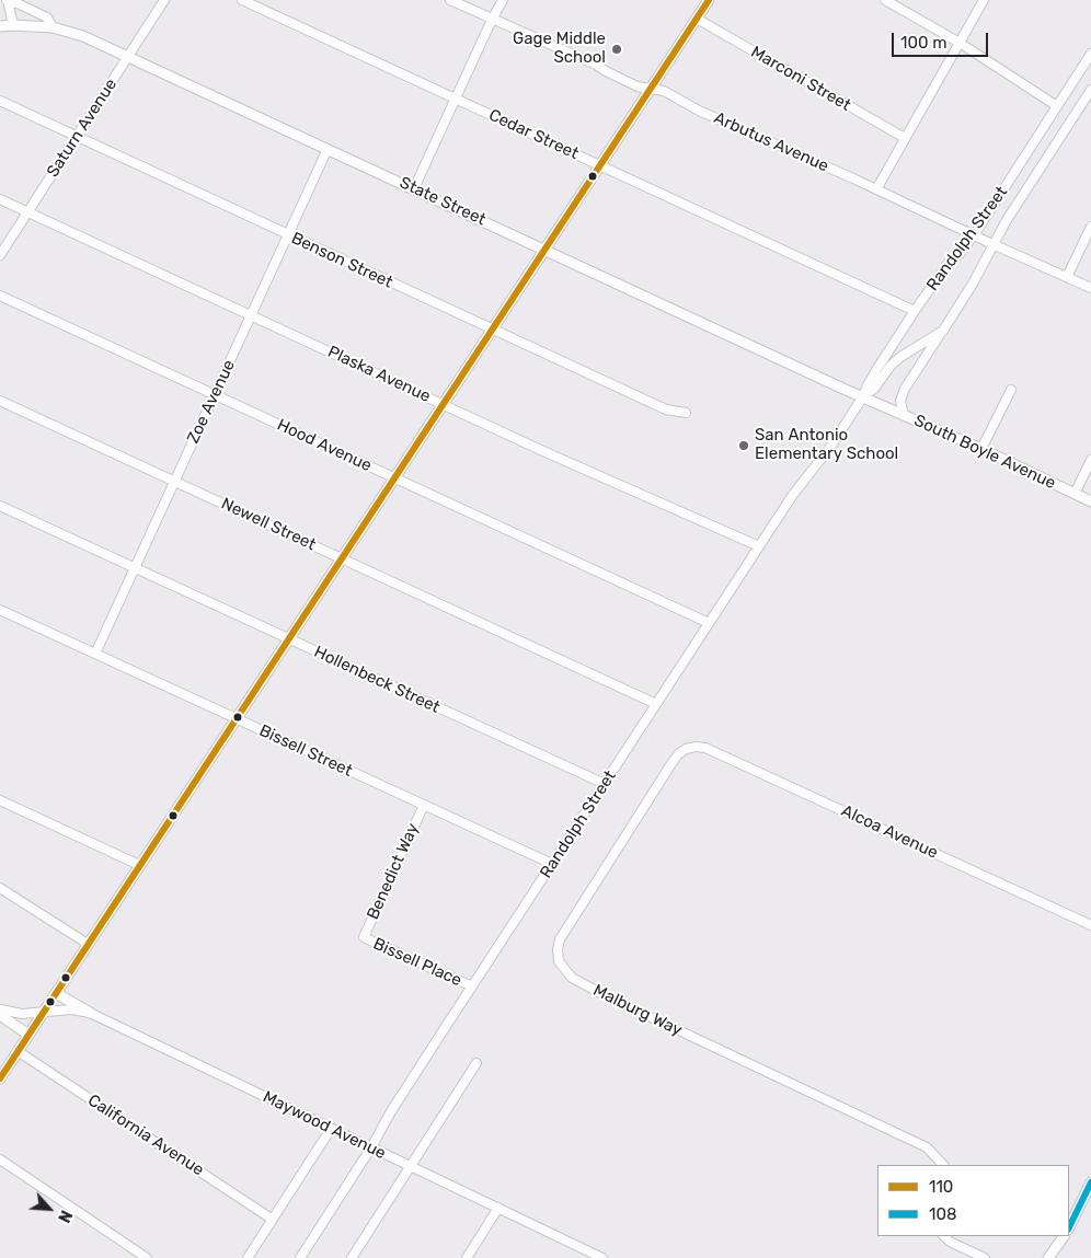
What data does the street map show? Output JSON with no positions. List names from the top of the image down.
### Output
{
  "streets": {
    "main road": ["State Street", "South Boyle Avenue"],
    "street": [
      "Marconi Street",
      "Saturn Avenue",
      "Cedar Street",
      "Arbutus Avenue",
      "Randolph Street",
      "Benson Street",
      "Plaska Avenue",
      "Zoe Avenue",
      "Hood Avenue",
      "Newell Street",
      "Hollenbeck Street",
      "Bissell Street",
      "Alcoa Avenue",
      "Benedict Way",
      "Bissell Place",
      "Malburg Way",
      "Maywood Avenue",
      "California Avenue"
    ]
  },
  "crossings": [
    ["Saturn Avenue", "State Street"],
    ["Saturn Avenue", "Benson Street"],
    ["Saturn Avenue", "Plaska Avenue"],
    ["Cedar Street", "Randolph Street"],
    ["Arbutus Avenue", "Randolph Street"],
    ["State Street", "Randolph Street"],
    ["State Street", "Zoe Avenue"],
    ["State Street", "South Boyle Avenue"],
    ["Randolph Street", "Plaska Avenue"],
    ["Randolph Street", "Hood Avenue"],
    ["Randolph Street", "Newell Street"],
    ["Randolph Street", "Hollenbeck Street"],
    ["Randolph Street", "Bissell Street"],
    ["Randolph Street", "Bissell Place"],
    ["Randolph Street", "Maywood Avenue"],
    ["Benson Street", "Zoe Avenue"],
    ["Plaska Avenue", "Zoe Avenue"],
    ["Zoe Avenue", "Hood Avenue"],
    ["Zoe Avenue", "Newell Street"],
    ["Zoe Avenue", "Hollenbeck Street"],
    ["Zoe Avenue", "Bissell Street"],
    ["Bissell Street", "Benedict Way"],
    ["Alcoa Avenue", "Malburg Way"],
    ["Benedict Way", "Bissell Place"]
  ],
  "places": ["Gage Middle School", "San Antonio Elementary School"],
  "lines": ["transit line 110", "transit line 108"],
  "legend": ["110", "108"],
  "scale_bar": "100 m",
  "north": "bottom right"
}
